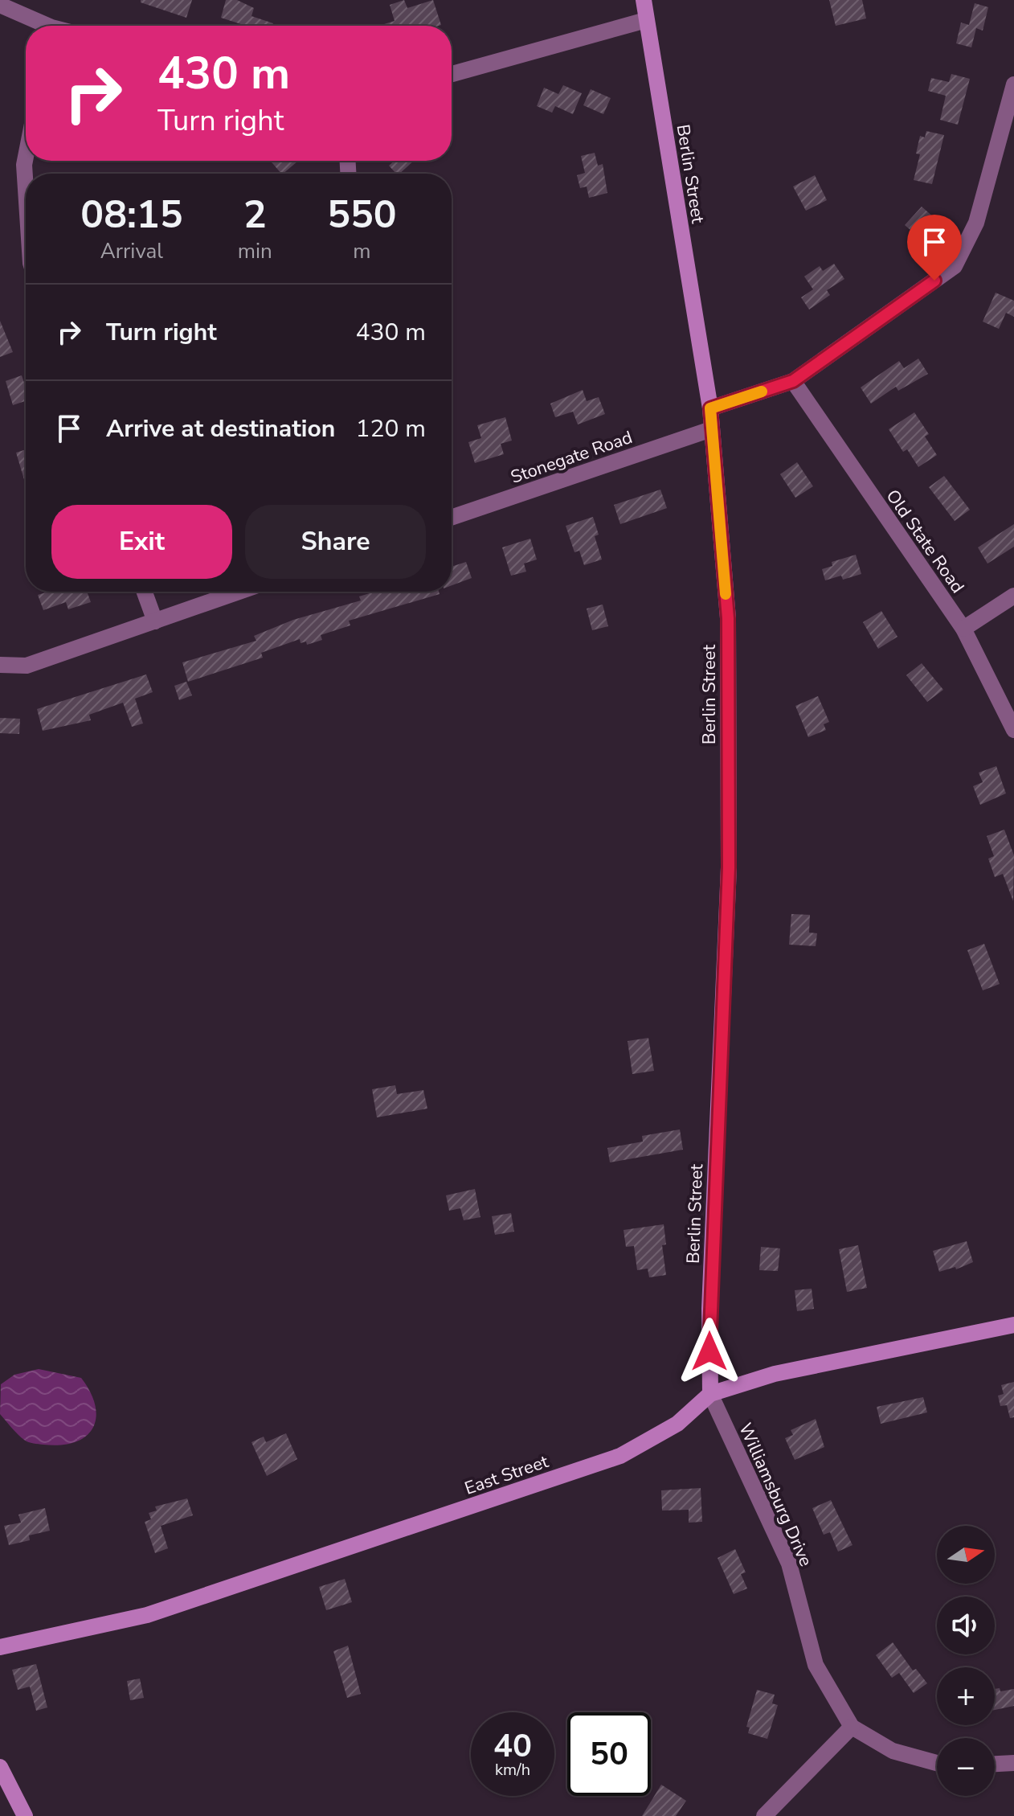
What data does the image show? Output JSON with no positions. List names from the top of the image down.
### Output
{
  "streets": {
    "main road": ["Berlin Street", "East Street"],
    "street": ["Stonegate Road", "Old State Road", "Williamsburg Drive"]
  },
  "crossings": [
    ["Berlin Street", "Stonegate Road"],
    ["Berlin Street", "East Street"],
    ["Berlin Street", "Williamsburg Drive"],
    ["East Street", "Williamsburg Drive"]
  ],
  "north": "right",
  "page": {
    "turn": ["430 m", "Turn right"],
    "eta": [
      "08:15",
      "Arrival",
      "2",
      "min",
      "550",
      "m"
    ],
    "list": [
      {
        "name": "Turn right",
        "value": "430 m"
      },
      {
        "name": "Arrive at destination",
        "value": "120 m"
      }
    ],
    "buttons": ["Exit", "Share"],
    "map_buttons": ["+", "−"],
    "speed": "40 km/h",
    "limit": "50"
  }
}
